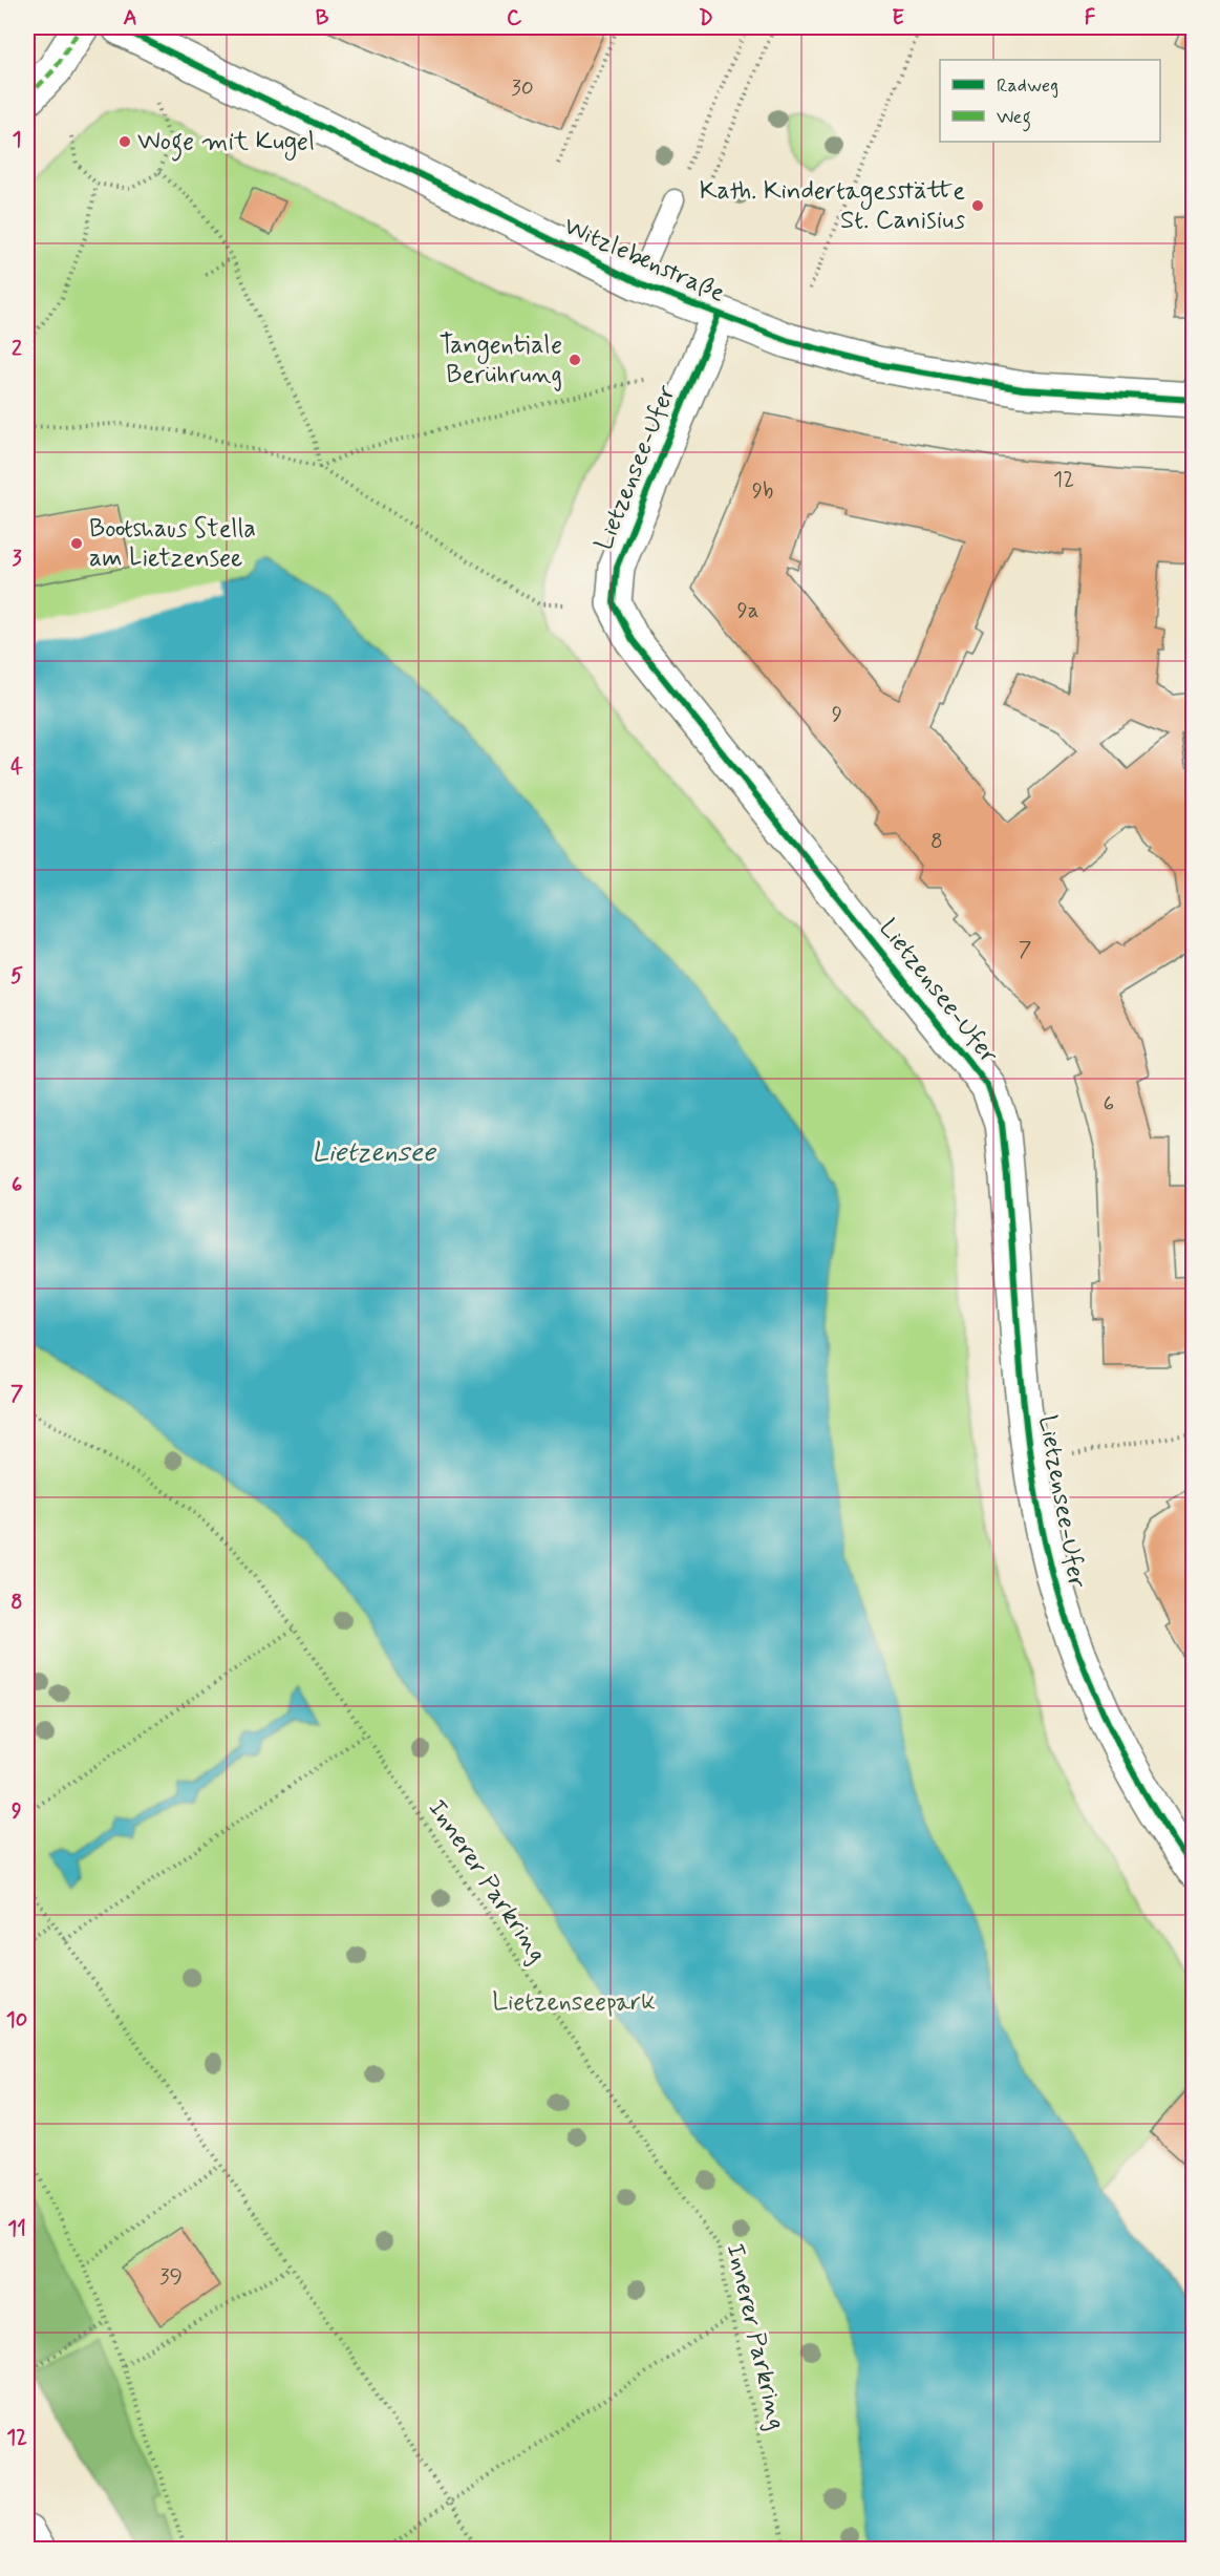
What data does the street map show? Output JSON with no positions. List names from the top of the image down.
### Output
{
  "streets": {
    "street": ["Witzlebenstraße", "Lietzensee-Ufer"],
    "path": ["Innerer Parkring"]
  },
  "crossings": [
    ["Witzlebenstraße", "Lietzensee-Ufer"]
  ],
  "water": ["Lietzensee"],
  "parks": ["Lietzenseepark"],
  "places": [
    "Woge mit Kugel",
    "Kath. Kindertagesstätte St. Canisius",
    "Tangentiale Berührung",
    "Bootshaus Stella am Lietzensee"
  ],
  "house_numbers": [
    "30",
    "12",
    "9b",
    "9a",
    "9",
    "8",
    "7",
    "6",
    "39"
  ],
  "legend": ["Radweg", "Weg"],
  "grid": {
    "columns": [
      "A",
      "B",
      "C",
      "D",
      "E",
      "F"
    ],
    "rows": [
      "1",
      "2",
      "3",
      "4",
      "5",
      "6",
      "7",
      "8",
      "9",
      "10",
      "11",
      "12"
    ]
  }
}
